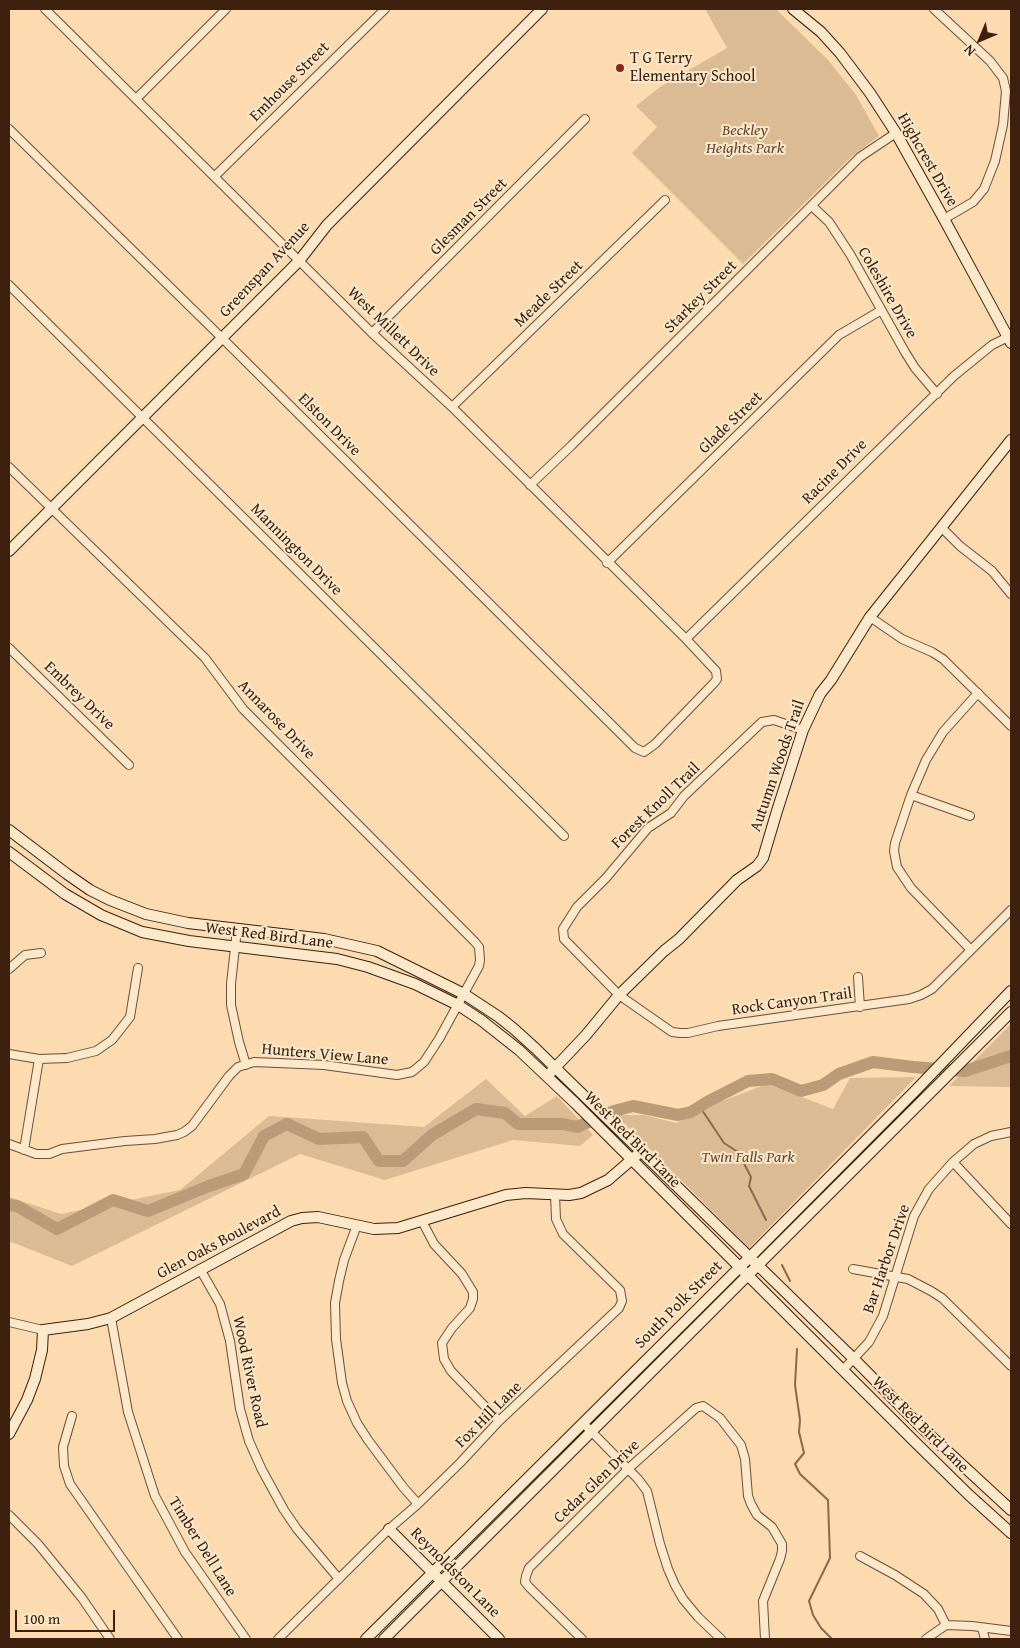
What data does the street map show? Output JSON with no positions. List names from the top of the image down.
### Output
{
  "streets": {
    "main road": [
      "Highcrest Drive",
      "Greenspan Avenue",
      "Autumn Woods Trail",
      "West Red Bird Lane",
      "Glen Oaks Boulevard",
      "South Polk Street",
      "Reynoldston Lane"
    ],
    "street": [
      "Emhouse Street",
      "Glesman Street",
      "Coleshire Drive",
      "Meade Street",
      "Starkey Street",
      "West Millett Drive",
      "Glade Street",
      "Elston Drive",
      "Racine Drive",
      "Mannington Drive",
      "Embrey Drive",
      "Annarose Drive",
      "Forest Knoll Trail",
      "Rock Canyon Trail",
      "Hunters View Lane",
      "Bar Harbor Drive",
      "Wood River Road",
      "Fox Hill Lane",
      "Cedar Glen Drive",
      "Timber Dell Lane"
    ]
  },
  "crossings": [
    ["Emhouse Street", "West Millett Drive"],
    ["Highcrest Drive", "Starkey Street"],
    ["Highcrest Drive", "Racine Drive"],
    ["Glesman Street", "West Millett Drive"],
    ["Greenspan Avenue", "West Millett Drive"],
    ["Greenspan Avenue", "Elston Drive"],
    ["Greenspan Avenue", "Mannington Drive"],
    ["Greenspan Avenue", "Annarose Drive"],
    ["Coleshire Drive", "Starkey Street"],
    ["Coleshire Drive", "Glade Street"],
    ["Coleshire Drive", "Racine Drive"],
    ["Meade Street", "West Millett Drive"],
    ["Starkey Street", "West Millett Drive"],
    ["West Millett Drive", "Glade Street"],
    ["West Millett Drive", "Elston Drive"],
    ["West Millett Drive", "Racine Drive"],
    ["Annarose Drive", "West Red Bird Lane"],
    ["Annarose Drive", "Hunters View Lane"],
    ["Autumn Woods Trail", "Forest Knoll Trail"],
    ["Autumn Woods Trail", "West Red Bird Lane"],
    ["Autumn Woods Trail", "Rock Canyon Trail"],
    ["Forest Knoll Trail", "Rock Canyon Trail"],
    ["West Red Bird Lane", "Hunters View Lane"],
    ["West Red Bird Lane", "Glen Oaks Boulevard"],
    ["West Red Bird Lane", "Bar Harbor Drive"],
    ["West Red Bird Lane", "South Polk Street"],
    ["Glen Oaks Boulevard", "Wood River Road"],
    ["Glen Oaks Boulevard", "Fox Hill Lane"],
    ["Glen Oaks Boulevard", "Timber Dell Lane"],
    ["South Polk Street", "Reynoldston Lane"],
    ["Wood River Road", "Fox Hill Lane"],
    ["Fox Hill Lane", "Reynoldston Lane"]
  ],
  "parks": ["Beckley Heights Park", "Twin Falls Park"],
  "places": ["T G Terry Elementary School"],
  "scale_bar": "100 m",
  "north": "bottom left"
}
